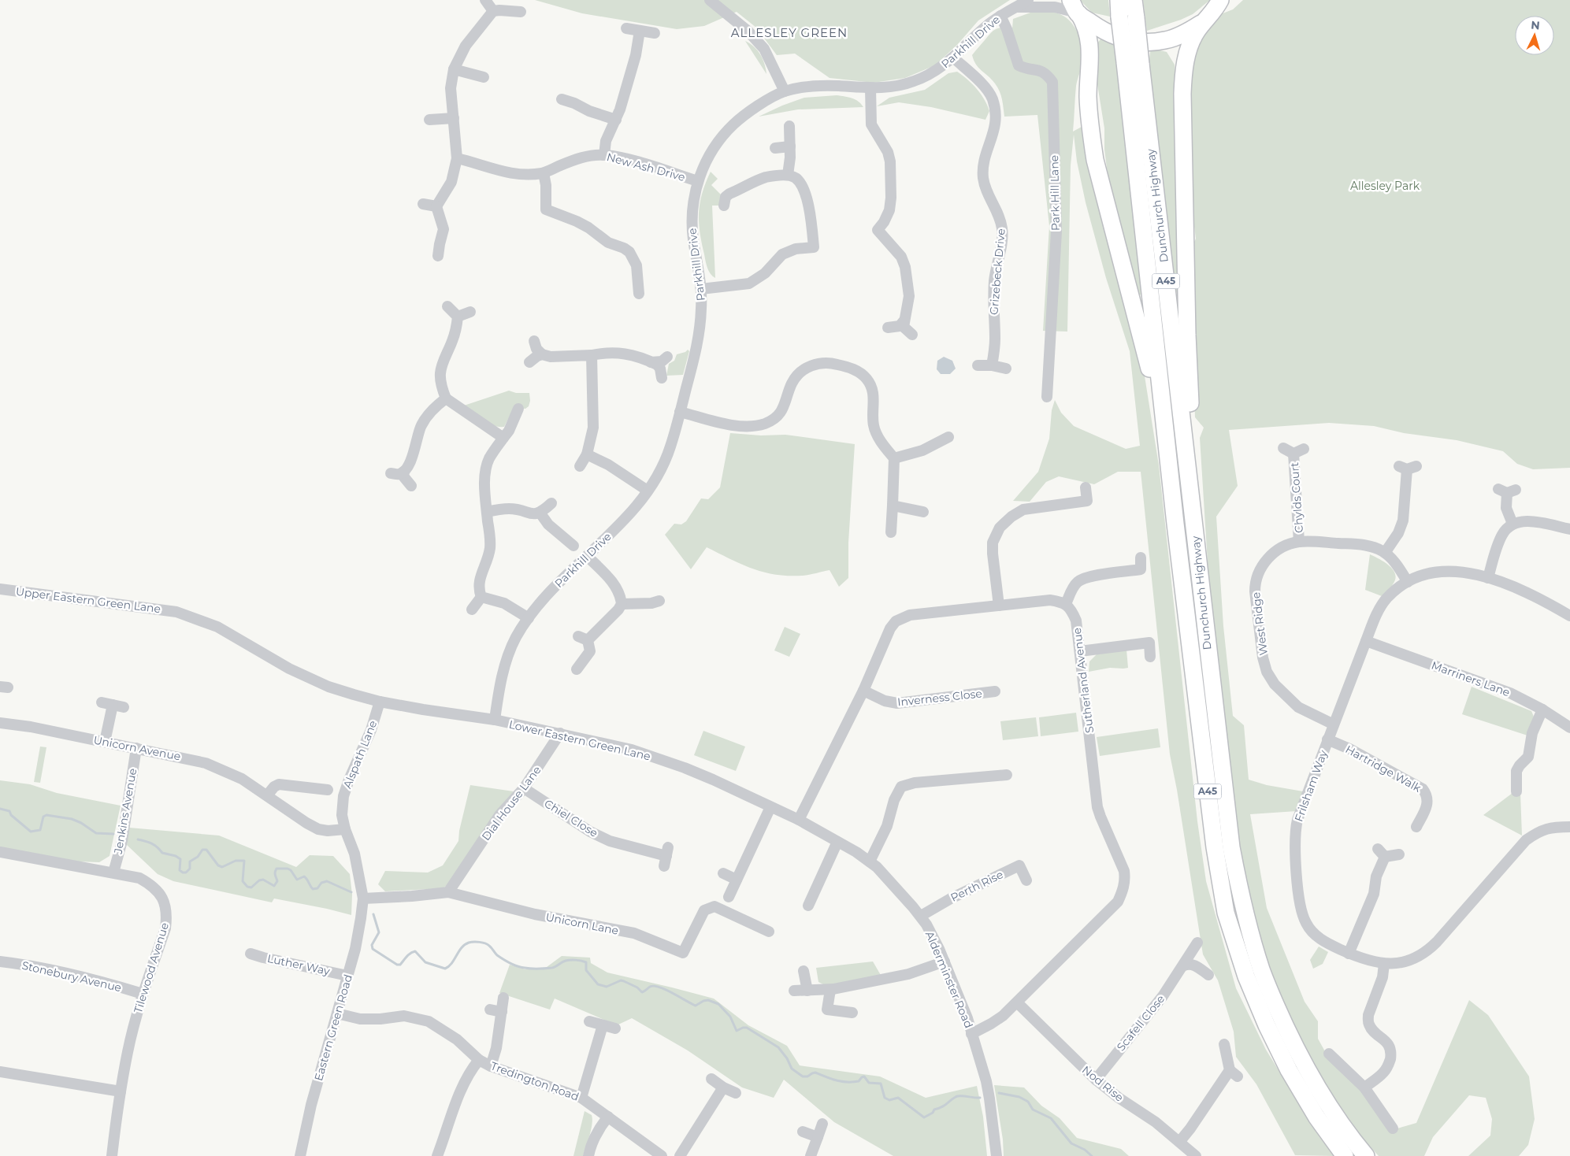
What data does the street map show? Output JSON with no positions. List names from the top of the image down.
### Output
{
  "streets": {
    "highway": ["Dunchurch Highway", "A45"],
    "street": [
      "Parkhill Drive",
      "New Ash Drive",
      "Park Hill Lane",
      "Grizebeck Drive",
      "Chylds Court",
      "Upper Eastern Green Lane",
      "West Ridge",
      "Marriners Lane",
      "Sutherland Avenue",
      "Inverness Close",
      "Lower Eastern Green Lane",
      "Unicorn Avenue",
      "Alspath Lane",
      "Hartridge Walk",
      "Frilsham Way",
      "Dial House Lane",
      "Jenkins Avenue",
      "Chiel Close",
      "Perth Rise",
      "Unicorn Lane",
      "Luther Way",
      "Tilewood Avenue",
      "Stonebury Avenue",
      "Alderminster Road",
      "Scafell Close",
      "Eastern Green Road",
      "Tredington Road",
      "Nod Rise"
    ]
  },
  "crossings": [
    ["Parkhill Drive", "New Ash Drive"],
    ["Parkhill Drive", "Park Hill Lane"],
    ["Parkhill Drive", "Grizebeck Drive"],
    ["Parkhill Drive", "Lower Eastern Green Lane"],
    ["Chylds Court", "West Ridge"],
    ["Upper Eastern Green Lane", "Lower Eastern Green Lane"],
    ["Upper Eastern Green Lane", "Alspath Lane"],
    ["West Ridge", "Frilsham Way"],
    ["Marriners Lane", "Frilsham Way"],
    ["Sutherland Avenue", "Alderminster Road"],
    ["Sutherland Avenue", "Nod Rise"],
    ["Lower Eastern Green Lane", "Alspath Lane"],
    ["Lower Eastern Green Lane", "Dial House Lane"],
    ["Lower Eastern Green Lane", "Alderminster Road"],
    ["Unicorn Avenue", "Alspath Lane"],
    ["Unicorn Avenue", "Jenkins Avenue"],
    ["Alspath Lane", "Unicorn Lane"],
    ["Alspath Lane", "Eastern Green Road"],
    ["Hartridge Walk", "Frilsham Way"],
    ["Dial House Lane", "Chiel Close"],
    ["Dial House Lane", "Unicorn Lane"],
    ["Jenkins Avenue", "Tilewood Avenue"],
    ["Perth Rise", "Alderminster Road"],
    ["Unicorn Lane", "Eastern Green Road"],
    ["Luther Way", "Eastern Green Road"],
    ["Tilewood Avenue", "Stonebury Avenue"],
    ["Scafell Close", "Nod Rise"],
    ["Eastern Green Road", "Tredington Road"]
  ],
  "districts": ["ALLESLEY GREEN"],
  "parks": ["Allesley Park"],
  "north": "top"
}
